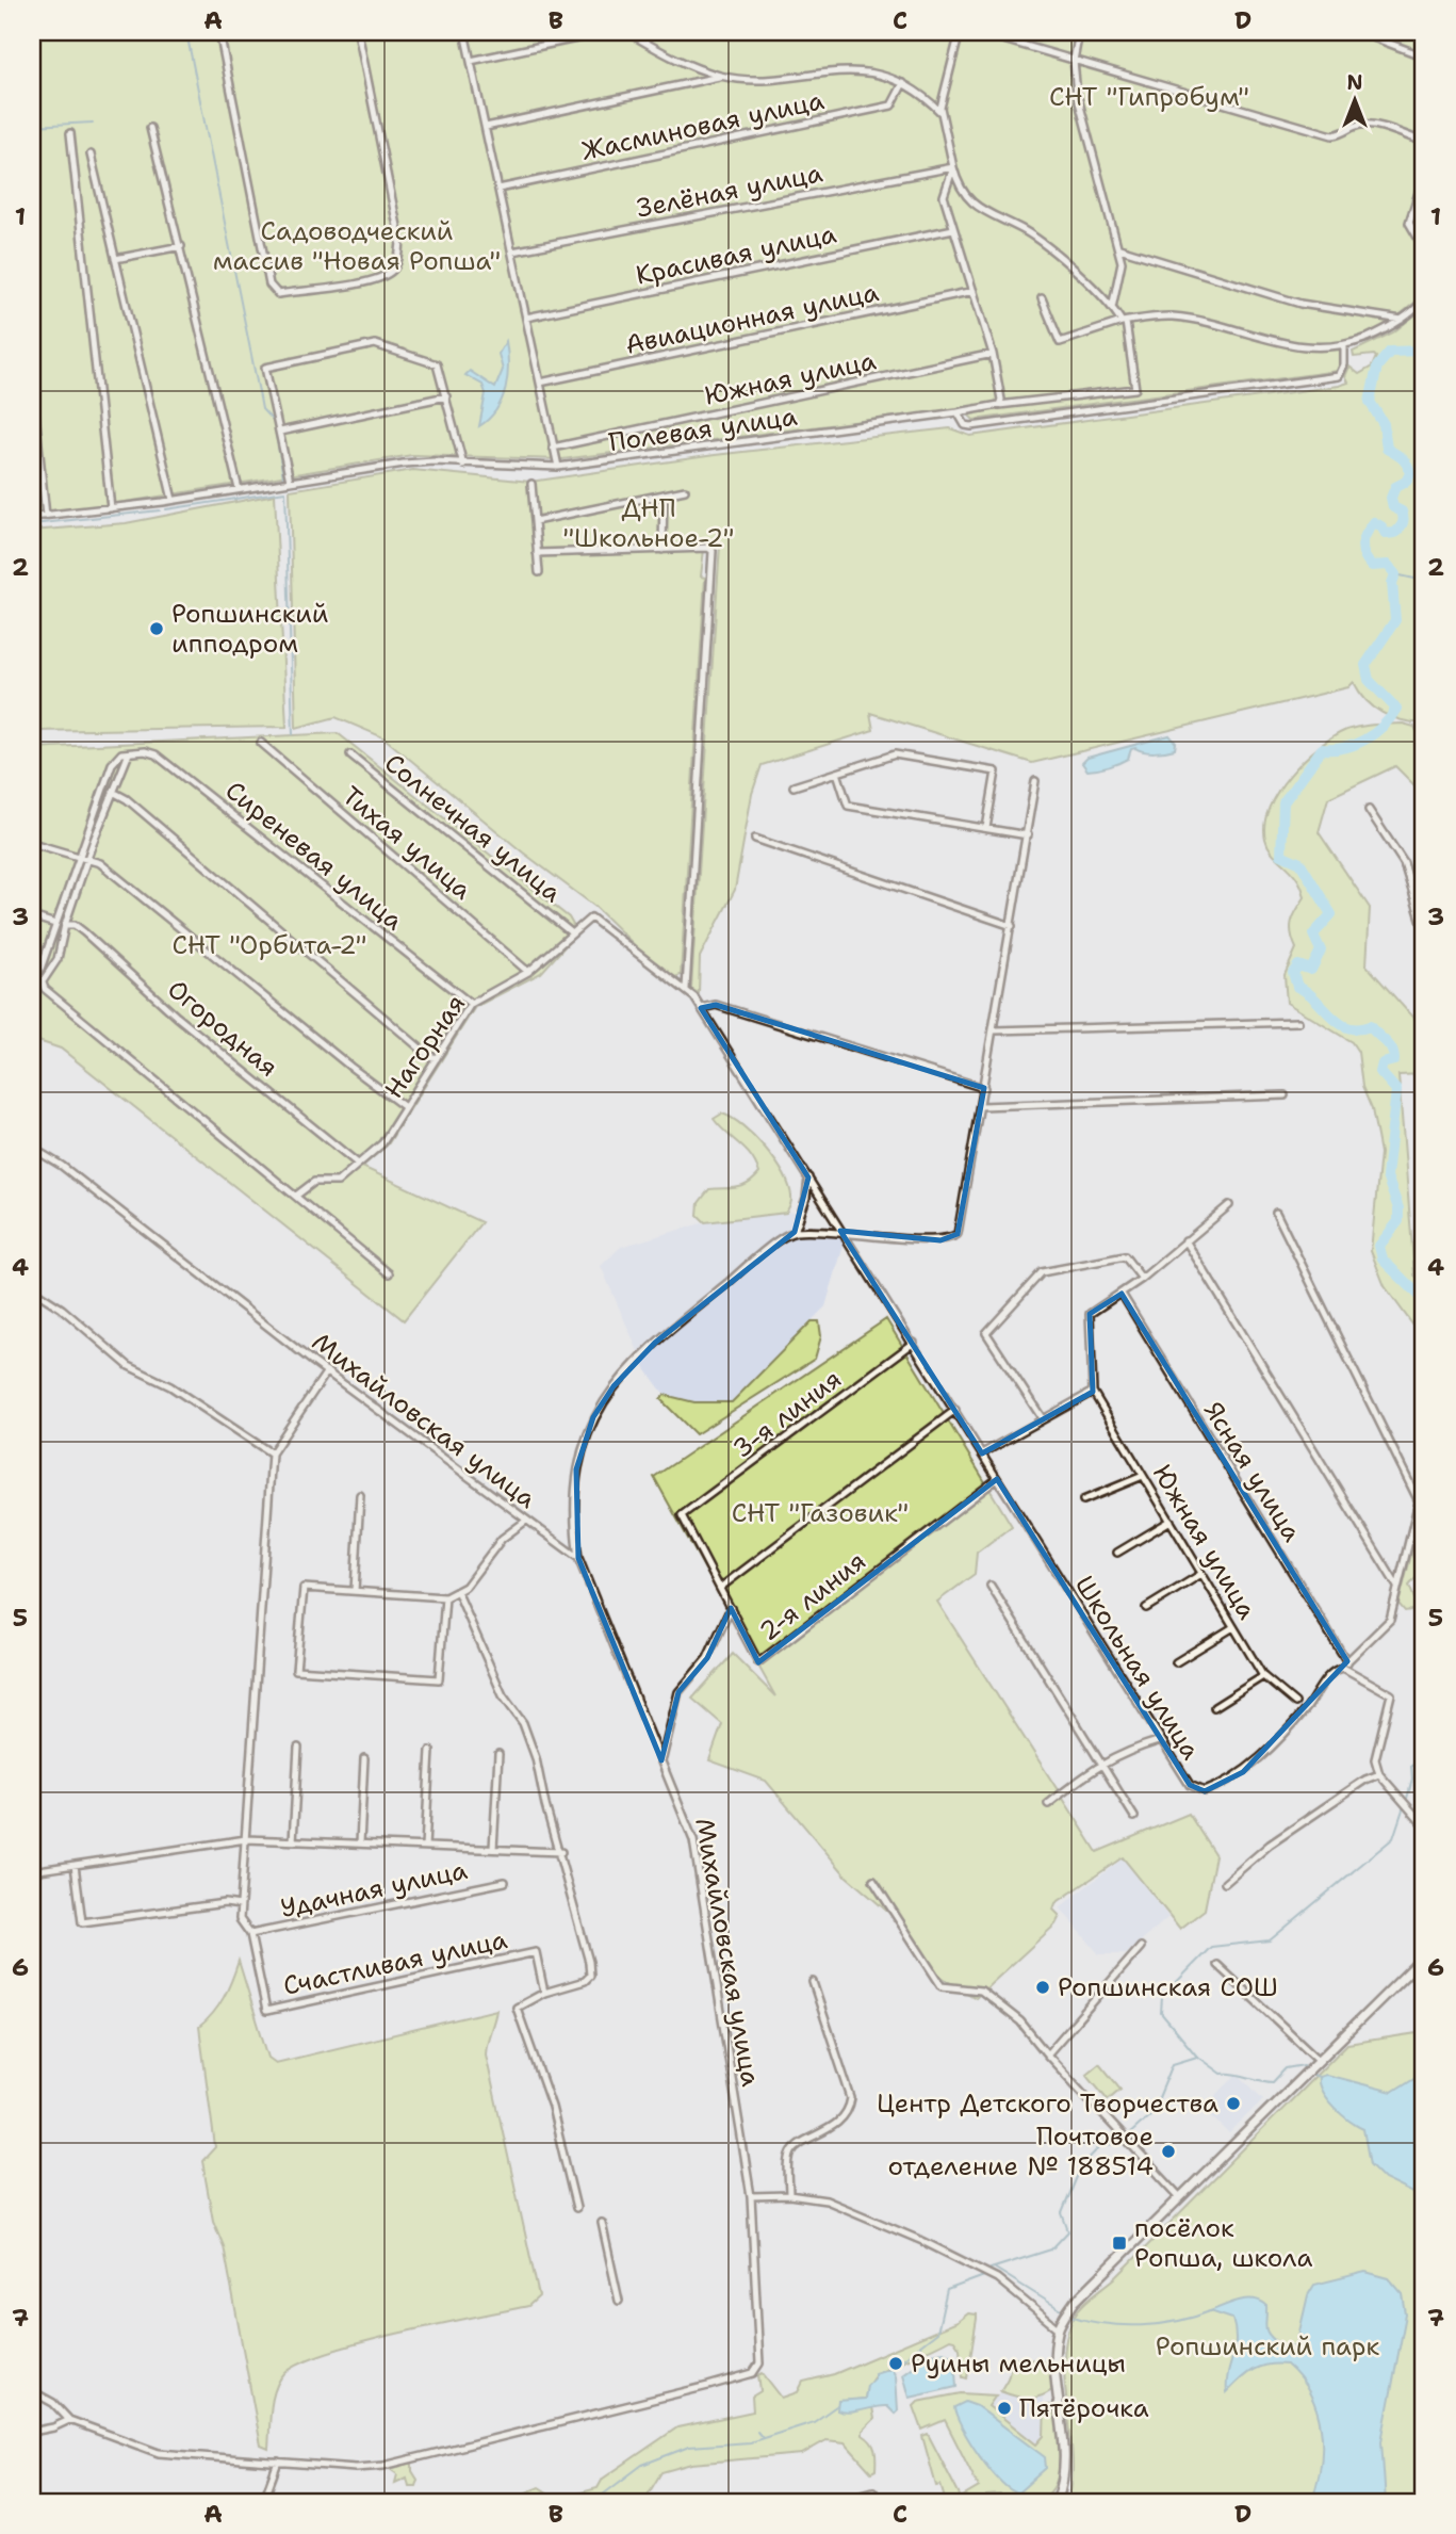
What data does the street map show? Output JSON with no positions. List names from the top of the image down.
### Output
{
  "streets": {
    "street": [
      "Жасминовая улица",
      "Зелёная улица",
      "Красивая улица",
      "Авиационная улица",
      "Южная улица",
      "Полевая улица",
      "Солнечная улица",
      "Тихая улица",
      "Сиреневая улица",
      "Огородная",
      "Нагорная",
      "3-я линия",
      "Михайловская улица",
      "Ясная улица",
      "2-я линия",
      "Школьная улица",
      "Удачная улица",
      "Счастливая улица"
    ]
  },
  "crossings": [
    ["Солнечная улица", "Нагорная"],
    ["Тихая улица", "Нагорная"],
    ["Сиреневая улица", "Нагорная"],
    ["Огородная", "Нагорная"],
    ["Нагорная", "Школьная улица"],
    ["3-я линия", "Школьная улица"],
    ["Ясная улица", "Школьная улица"],
    ["2-я линия", "Школьная улица"],
    ["Удачная улица", "Счастливая улица"]
  ],
  "parks": [
    "СНТ \"Гипробум\"",
    "Садоводческий массив \"Новая Ропша\"",
    "ДНП \"Школьное-2\"",
    "СНТ \"Орбита-2\"",
    "СНТ \"Газовик\"",
    "Ропшинский парк"
  ],
  "places": {
    "other": [
      "Ропшинский ипподром",
      "Ропшинская СОШ",
      "Центр Детского Творчества",
      "Почтовое отделение № 188514",
      "Руины мельницы",
      "Пятёрочка"
    ],
    "transit": ["посёлок Ропша, школа"]
  },
  "north": "top",
  "grid": {
    "columns": [
      "A",
      "B",
      "C",
      "D"
    ],
    "rows": [
      "1",
      "2",
      "3",
      "4",
      "5",
      "6",
      "7"
    ]
  }
}
